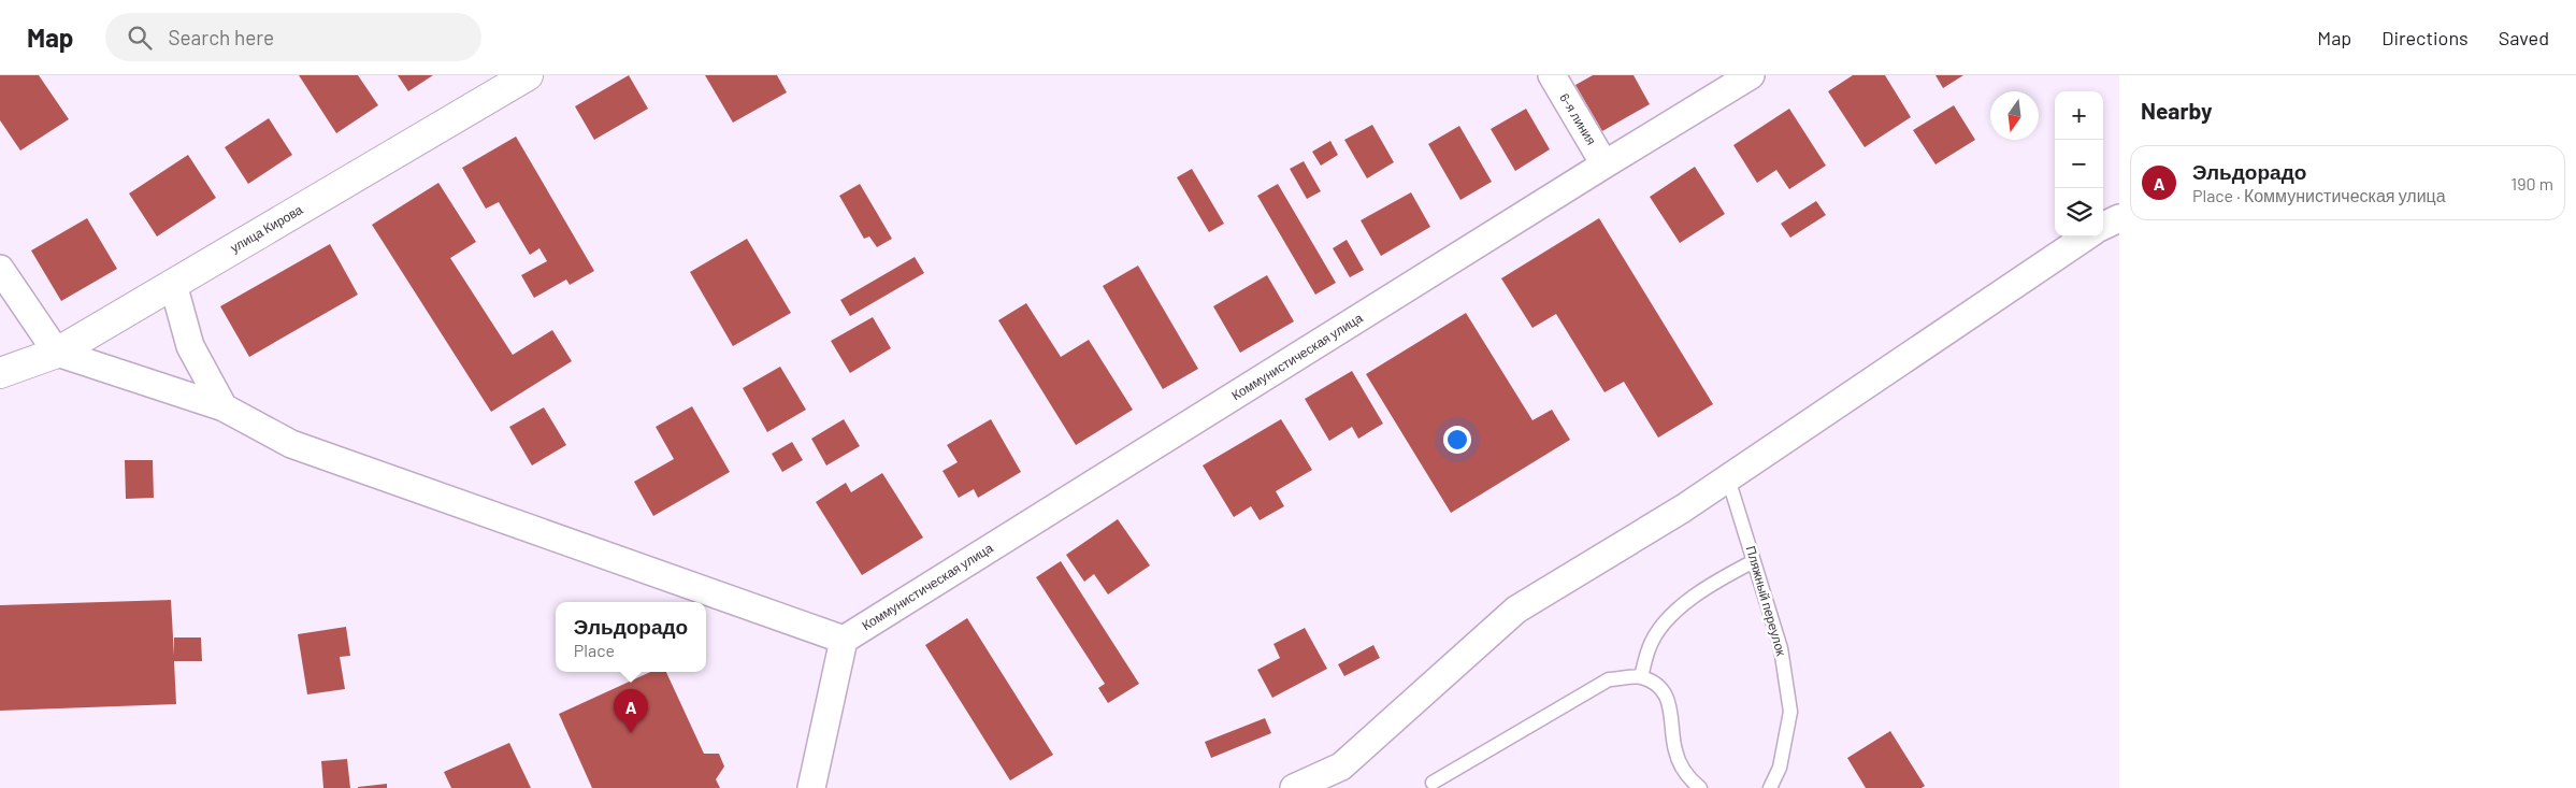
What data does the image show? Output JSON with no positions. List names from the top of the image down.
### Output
{
  "streets": {
    "street": ["6-я линия", "улица Кирова", "Коммунистическая улица"],
    "lane": ["Пляжный переулок"]
  },
  "crossings": [
    ["6-я линия", "Коммунистическая улица"]
  ],
  "north": "bottom",
  "page": {
    "header": "Map",
    "search": "Search here",
    "nav": ["Map", "Directions", "Saved"],
    "heading": "Nearby",
    "map_buttons": ["+", "−"],
    "list": [
      {
        "mark": "A",
        "name": "Эльдорадо",
        "note": "Place · Коммунистическая улица",
        "value": "190 m"
      }
    ],
    "popup": ["Эльдорадо", "Place"],
    "pins": "A"
  }
}
